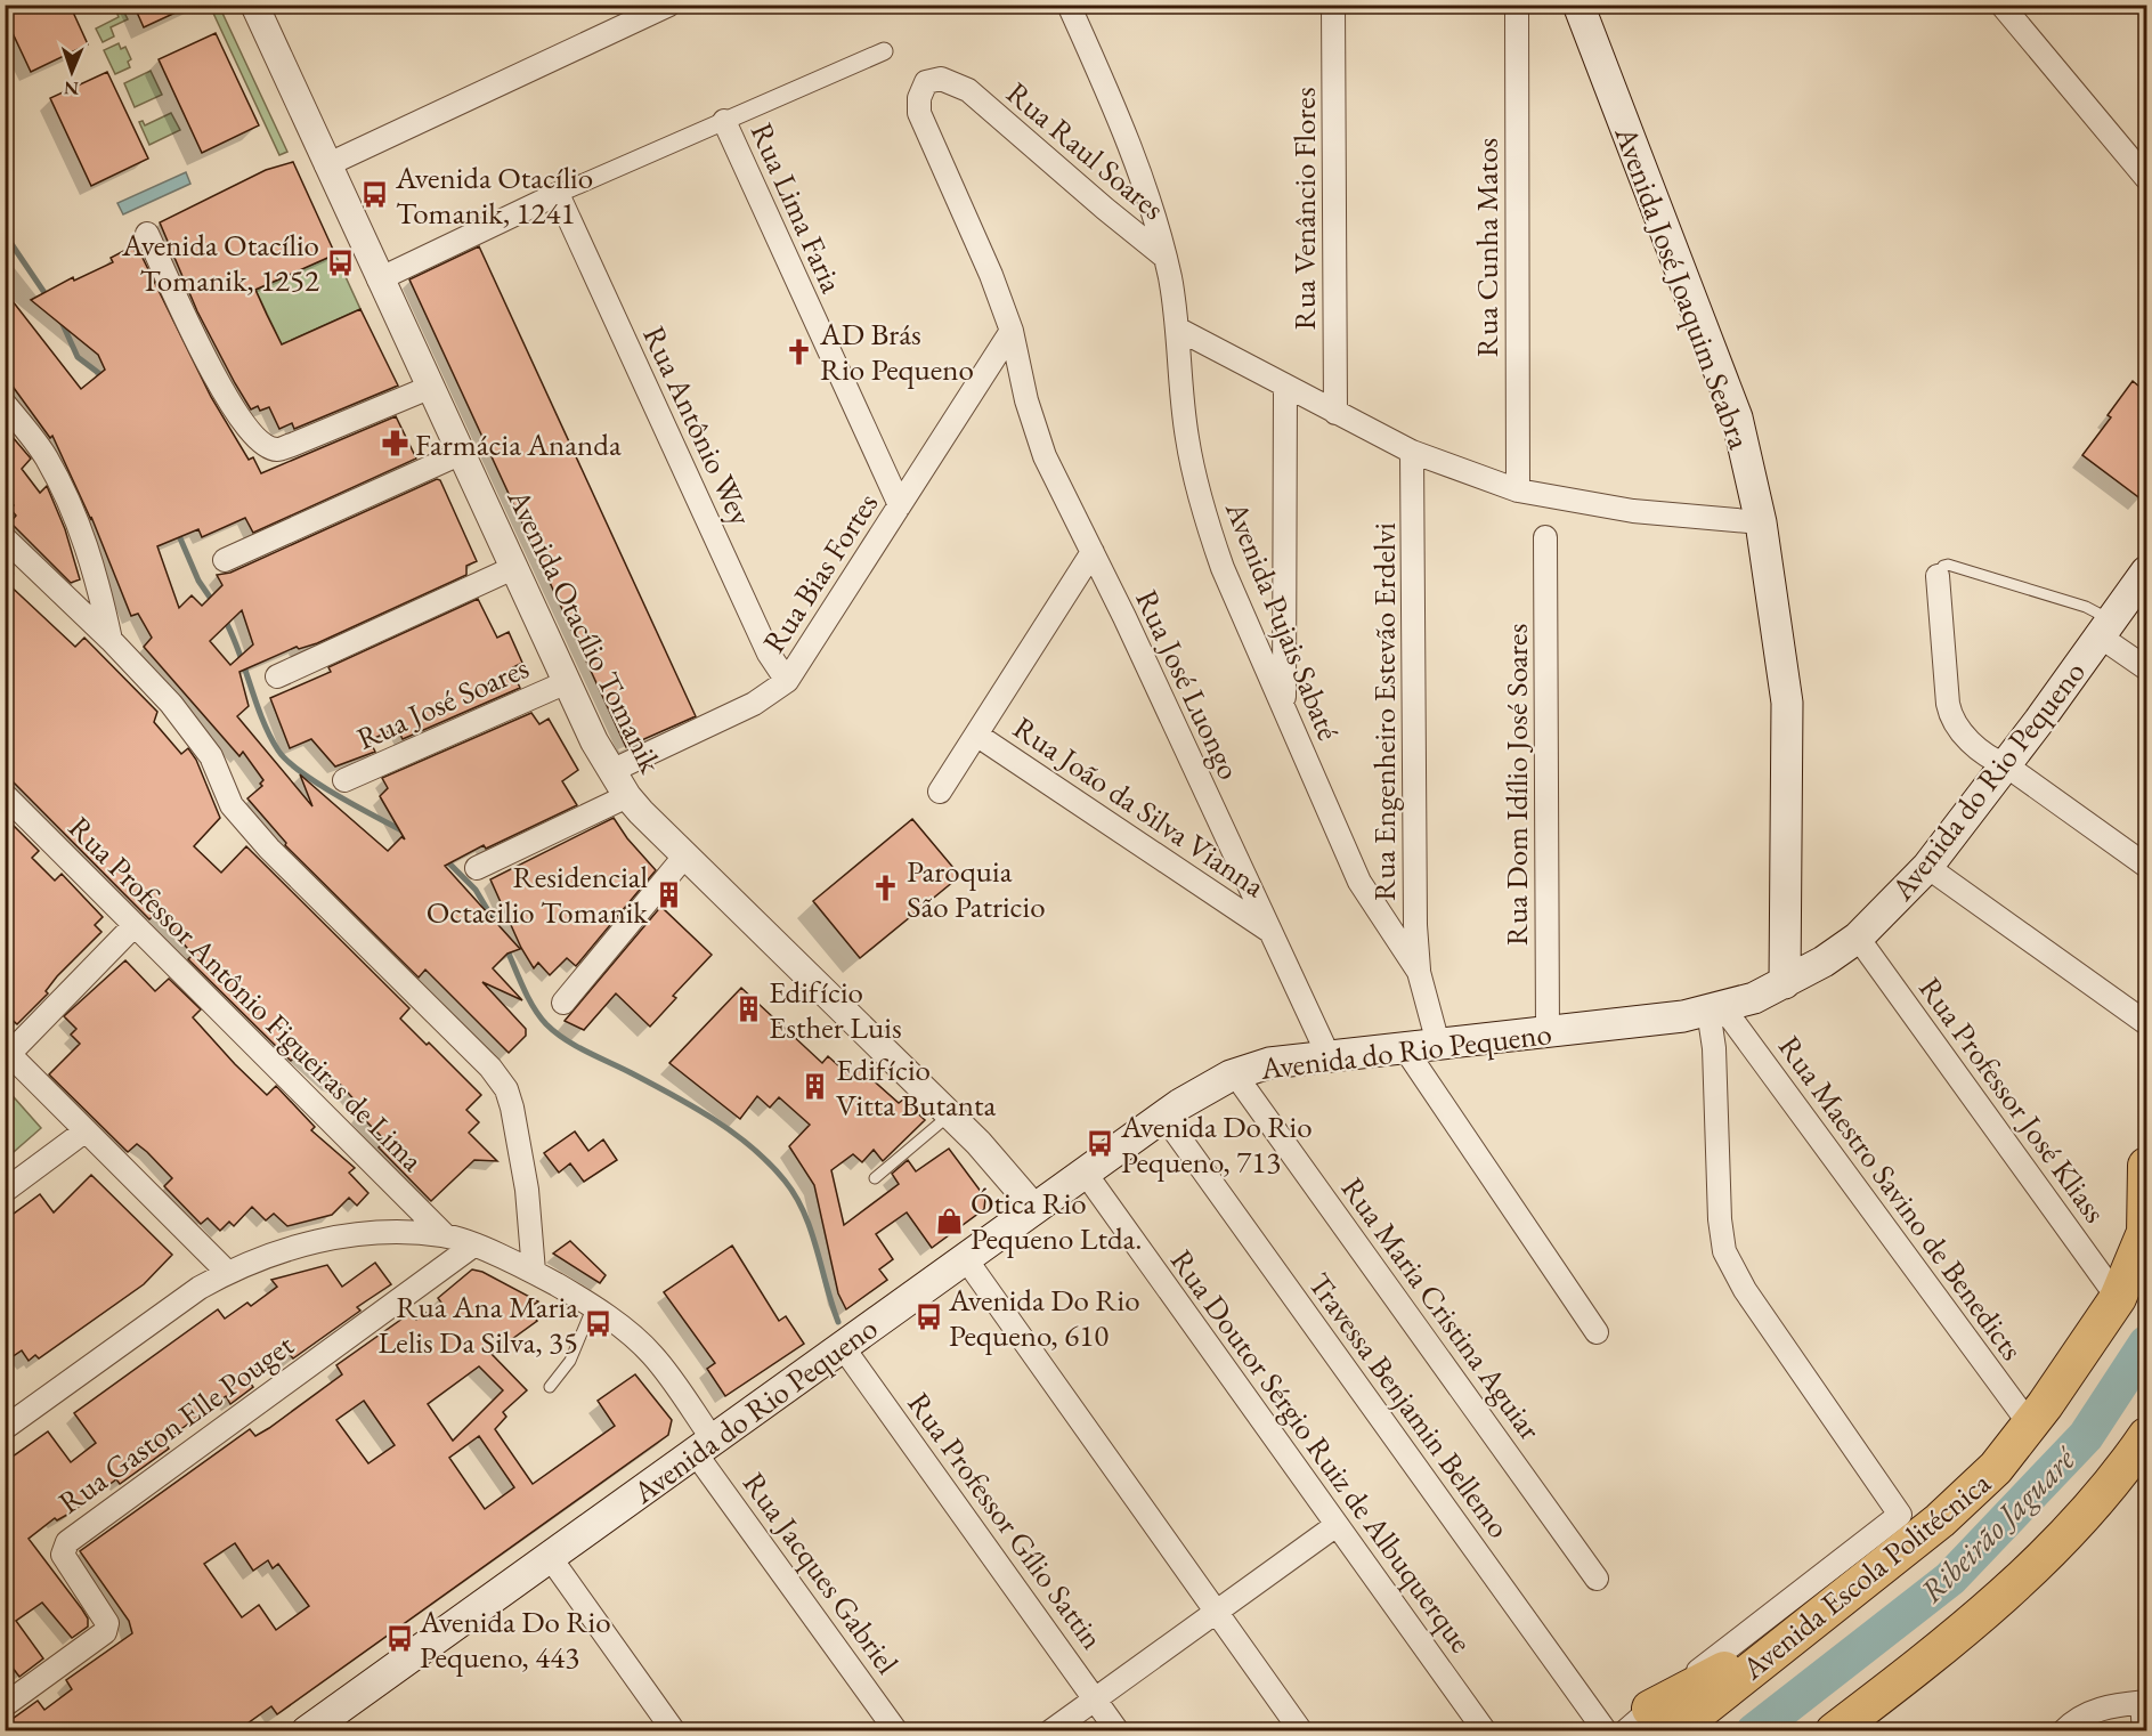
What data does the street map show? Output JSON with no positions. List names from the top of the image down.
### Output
{
  "streets": {
    "highway": ["Avenida Escola Politécnica"],
    "main road": ["Avenida José Joaquim Seabra", "Avenida do Rio Pequeno"],
    "street": [
      "Rua Raul Soares",
      "Rua Lima Faria",
      "Rua Venâncio Flores",
      "Rua Cunha Matos",
      "Rua Antônio Wey",
      "Rua Bias Fortes",
      "Avenida Pujais Sabaté",
      "Avenida Otacílio Tomanik",
      "Rua José Luongo",
      "Rua José Soares",
      "Rua Engenheiro Estevão Erdelvi",
      "Rua Dom Idílio José Soares",
      "Rua João da Silva Vianna",
      "Rua Professor Antônio Figueiras de Lima",
      "Rua Professor José Kliass",
      "Rua Maestro Savino de Benedicts",
      "Rua Maria Cristina Aguiar",
      "Travessa Benjamin Bellemo",
      "Rua Gaston Elle Pouget",
      "Rua Doutor Sérgio Ruiz de Albuquerque",
      "Rua Professor Gílio Sattin",
      "Rua Jacques Gabriel"
    ]
  },
  "crossings": [
    ["Rua Raul Soares", "Avenida Pujais Sabaté"],
    ["Rua Raul Soares", "Rua José Luongo"],
    ["Rua Lima Faria", "Rua Bias Fortes"],
    ["Avenida José Joaquim Seabra", "Avenida do Rio Pequeno"],
    ["Rua Antônio Wey", "Rua Bias Fortes"],
    ["Rua Bias Fortes", "Avenida Otacílio Tomanik"],
    ["Rua Bias Fortes", "Rua José Luongo"],
    ["Avenida Pujais Sabaté", "Rua Engenheiro Estevão Erdelvi"],
    ["Avenida Pujais Sabaté", "Avenida do Rio Pequeno"],
    ["Avenida Otacílio Tomanik", "Rua José Soares"],
    ["Avenida Otacílio Tomanik", "Avenida do Rio Pequeno"],
    ["Rua José Luongo", "Avenida do Rio Pequeno"],
    ["Rua José Luongo", "Rua João da Silva Vianna"],
    ["Avenida do Rio Pequeno", "Rua Dom Idílio José Soares"],
    ["Avenida do Rio Pequeno", "Rua Professor José Kliass"],
    ["Avenida do Rio Pequeno", "Rua Maestro Savino de Benedicts"],
    ["Avenida do Rio Pequeno", "Rua Maria Cristina Aguiar"],
    ["Avenida do Rio Pequeno", "Travessa Benjamin Bellemo"],
    ["Avenida do Rio Pequeno", "Rua Doutor Sérgio Ruiz de Albuquerque"],
    ["Avenida do Rio Pequeno", "Rua Professor Gílio Sattin"],
    ["Avenida do Rio Pequeno", "Rua Jacques Gabriel"],
    ["Avenida do Rio Pequeno", "Avenida Escola Politécnica"],
    ["Rua Professor Antônio Figueiras de Lima", "Rua Jacques Gabriel"],
    ["Rua Professor José Kliass", "Avenida Escola Politécnica"],
    ["Rua Maestro Savino de Benedicts", "Avenida Escola Politécnica"],
    ["Rua Gaston Elle Pouget", "Rua Jacques Gabriel"]
  ],
  "water": ["Ribeirão Jaguaré"],
  "places": {
    "bus stop": [
      "Avenida Otacílio Tomanik, 1241",
      "Avenida Otacílio Tomanik, 1252",
      "Avenida Do Rio Pequeno, 713",
      "Avenida Do Rio Pequeno, 610",
      "Rua Ana Maria Lelis Da Silva, 35",
      "Avenida Do Rio Pequeno, 443"
    ],
    "church": ["AD Brás Rio Pequeno", "Paroquia São Patricio"],
    "pharmacy": ["Farmácia Ananda"],
    "building": ["Residencial Octacilio Tomanik", "Edifício Esther Luis", "Edifício Vitta Butanta"],
    "shop": ["Ótica Rio Pequeno Ltda."]
  },
  "north": "bottom"
}
